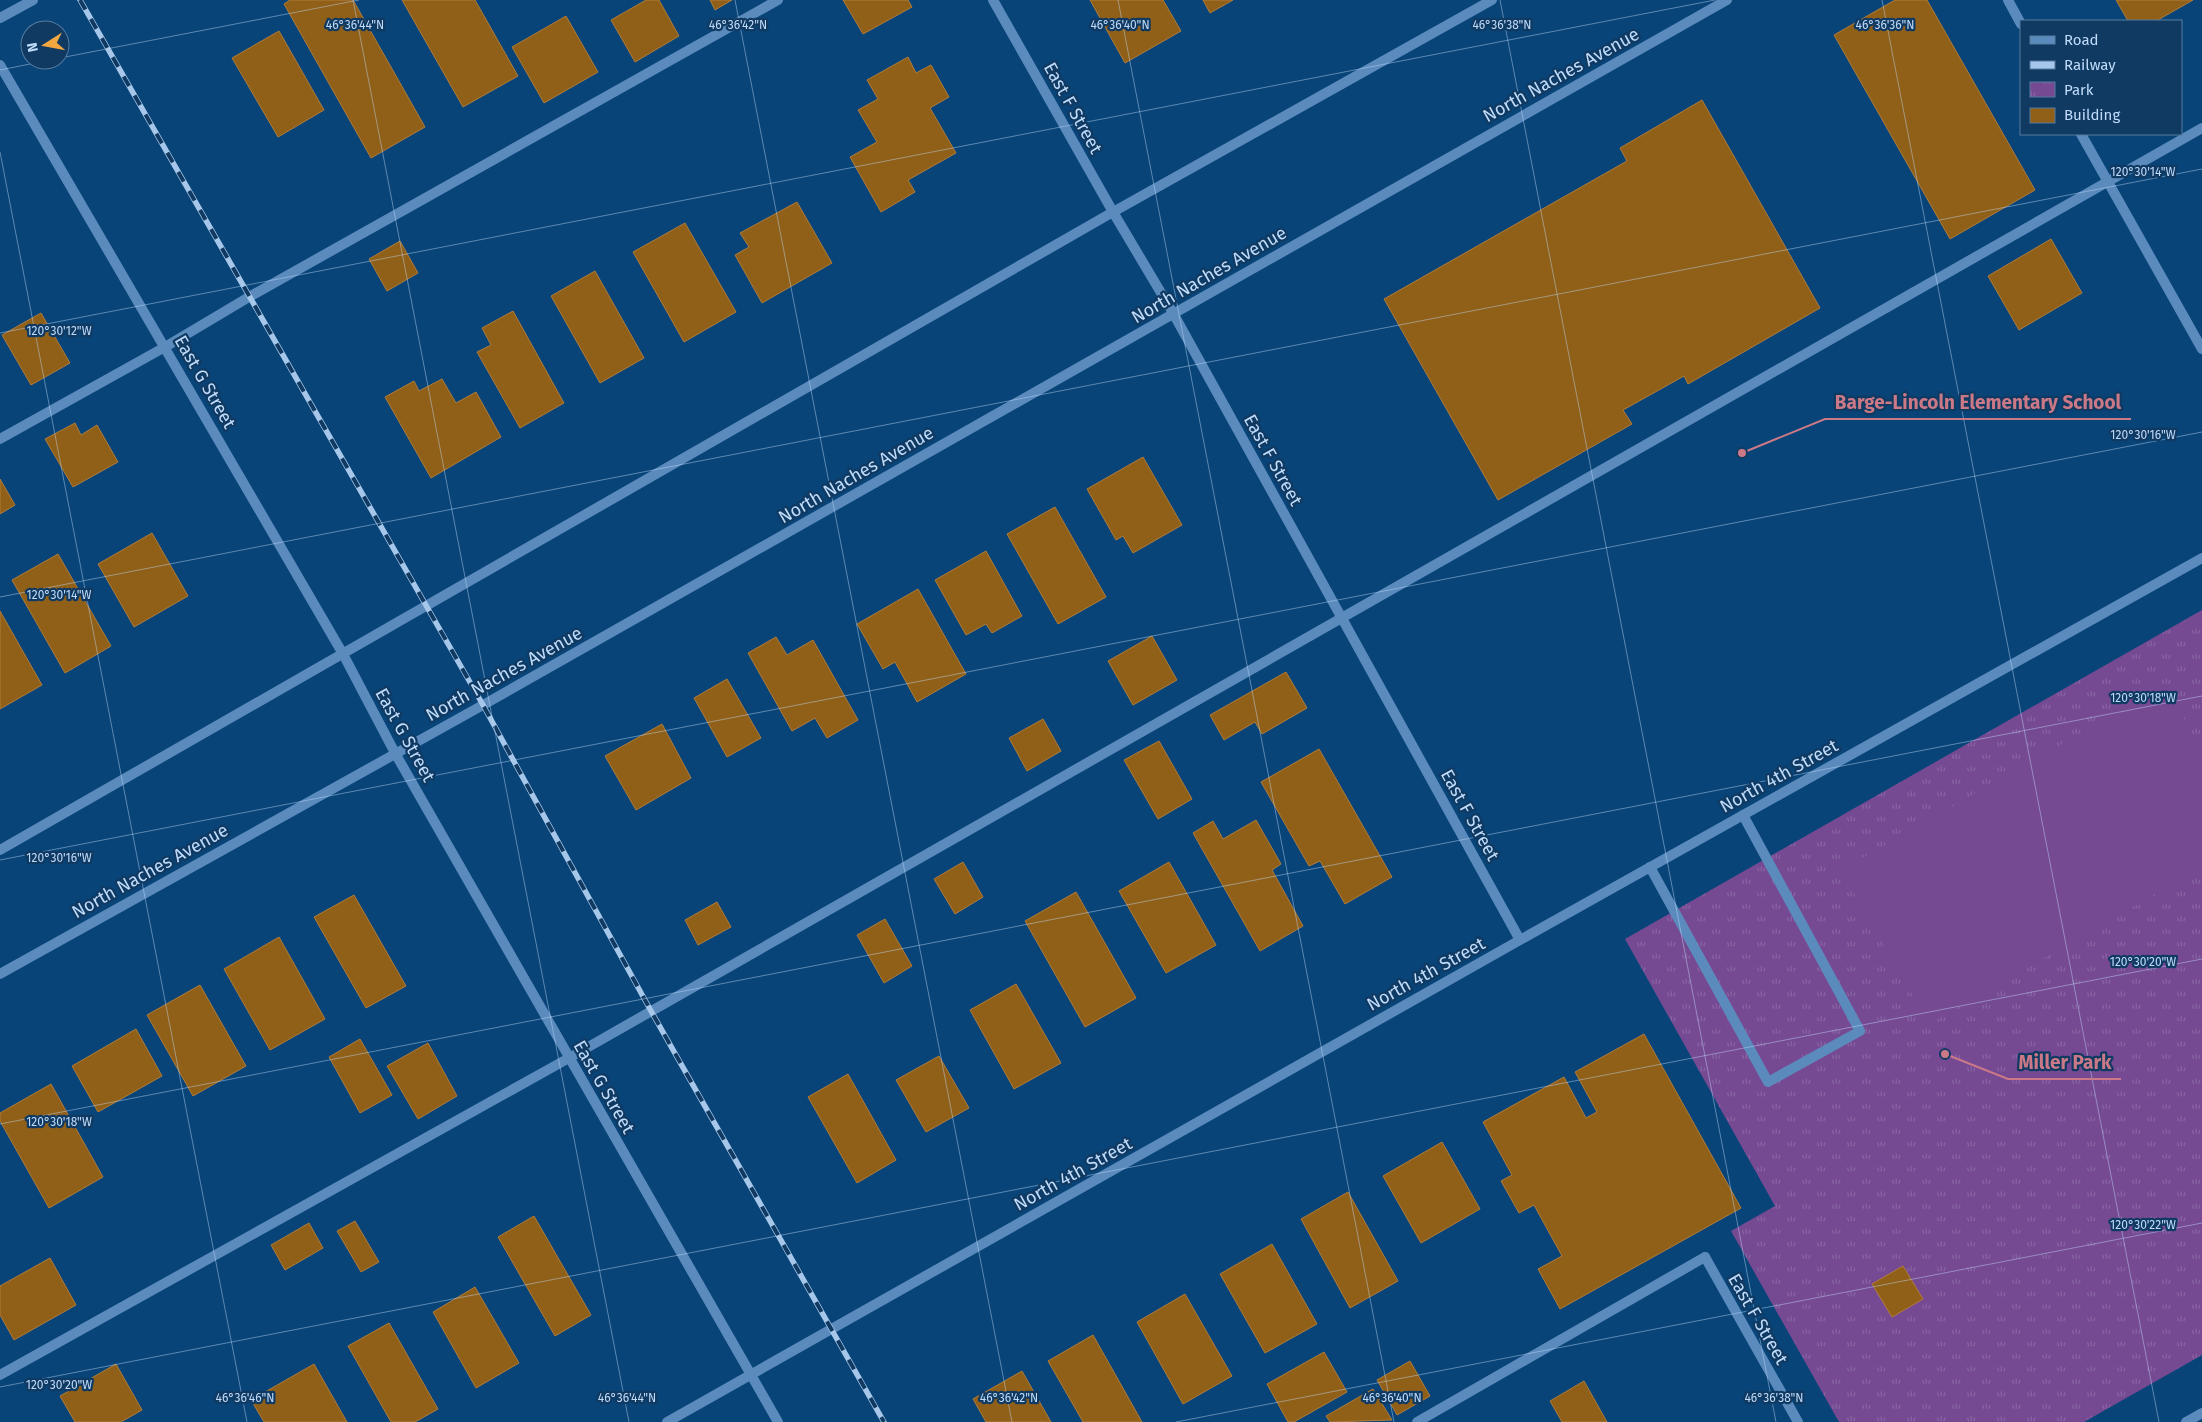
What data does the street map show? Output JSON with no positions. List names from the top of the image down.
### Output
{
  "streets": {
    "street": [
      "North Naches Avenue",
      "East F Street",
      "East G Street",
      "North 4th Street"
    ]
  },
  "crossings": [
    ["North Naches Avenue", "East F Street"],
    ["North Naches Avenue", "East G Street"],
    ["East F Street", "North 4th Street"],
    ["East G Street", "North 4th Street"]
  ],
  "places": ["Barge-Lincoln Elementary School", "Miller Park"],
  "legend": [
    "Road",
    "Railway",
    "Park",
    "Building"
  ],
  "north": "left",
  "coordinates": [
    "46°36'44\"N",
    "46°36'42\"N",
    "46°36'40\"N",
    "46°36'38\"N",
    "46°36'36\"N",
    "120°30'14\"W",
    "120°30'12\"W",
    "120°30'16\"W",
    "120°30'18\"W",
    "120°30'20\"W",
    "120°30'22\"W",
    "46°36'46\"N"
  ]
}
